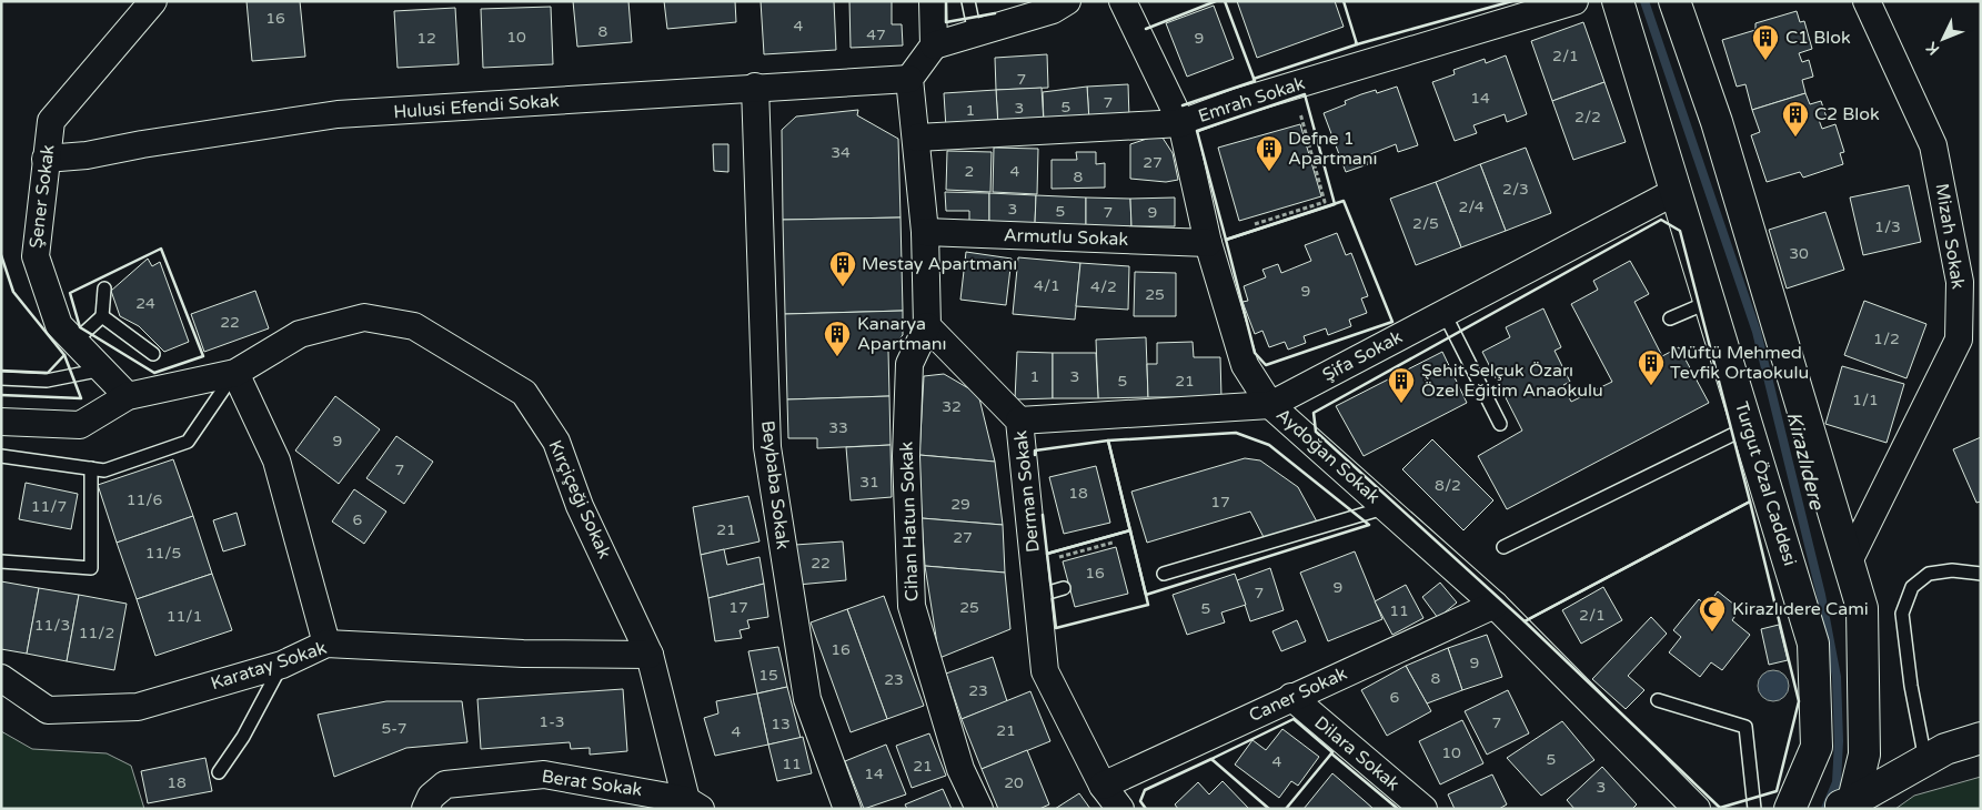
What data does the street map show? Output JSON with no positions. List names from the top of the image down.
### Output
{
  "streets": {
    "street": [
      "Emrah Sokak",
      "Hulusi Efendi Sokak",
      "Şener Sokak",
      "Mizah Sokak",
      "Armutlu Sokak",
      "Şifa Sokak",
      "Aydoğan Sokak",
      "Turgut Özal Caddesi",
      "Beybaba Sokak",
      "Derman Sokak",
      "Kırçiçeği Sokak",
      "Cihan Hatun Sokak",
      "Karatay Sokak",
      "Caner Sokak",
      "Dilara Sokak",
      "Berat Sokak"
    ]
  },
  "crossings": [
    ["Emrah Sokak", "Aydoğan Sokak"],
    ["Hulusi Efendi Sokak", "Şener Sokak"],
    ["Hulusi Efendi Sokak", "Beybaba Sokak"],
    ["Şener Sokak", "Kırçiçeği Sokak"],
    ["Armutlu Sokak", "Aydoğan Sokak"],
    ["Şifa Sokak", "Aydoğan Sokak"],
    ["Şifa Sokak", "Turgut Özal Caddesi"],
    ["Şifa Sokak", "Derman Sokak"],
    ["Aydoğan Sokak", "Caner Sokak"],
    ["Derman Sokak", "Cihan Hatun Sokak"],
    ["Derman Sokak", "Caner Sokak"],
    ["Kırçiçeği Sokak", "Karatay Sokak"],
    ["Kırçiçeği Sokak", "Berat Sokak"],
    ["Caner Sokak", "Dilara Sokak"]
  ],
  "water": ["Kirazlıdere"],
  "places": {
    "building": [
      "C1 Blok",
      "C2 Blok",
      "Defne 1 Apartmanı",
      "Mestay Apartmanı",
      "Kanarya Apartmanı",
      "Müftü Mehmed Tevfik Ortaokulu",
      "Şehit Selçuk Özarı Özel Eğitim Anaokulu"
    ],
    "mosque": ["Kirazlıdere Cami"]
  },
  "house_numbers": [
    "16",
    "4",
    "8",
    "47",
    "10",
    "12",
    "9",
    "2/1",
    "7",
    "14",
    "7",
    "5",
    "3",
    "1",
    "2/2",
    "34",
    "27",
    "2",
    "4",
    "8",
    "2/3",
    "2/4",
    "3",
    "5",
    "7",
    "9",
    "2/5",
    "1/3",
    "30",
    "4/1",
    "4/2",
    "9",
    "25",
    "24",
    "22",
    "1/2",
    "1",
    "3",
    "5",
    "21",
    "1/1",
    "32",
    "33",
    "9",
    "7",
    "31",
    "8/2",
    "18",
    "11/6",
    "17",
    "29",
    "11/7",
    "6",
    "21",
    "27",
    "11/5",
    "22",
    "16",
    "9",
    "7",
    "17",
    "25",
    "5",
    "11",
    "2/1",
    "11/1",
    "11/3",
    "11/2",
    "16",
    "9",
    "15",
    "8",
    "23",
    "23",
    "6",
    "1-3",
    "7",
    "13",
    "5-7",
    "21",
    "4",
    "10",
    "5",
    "4",
    "11",
    "21",
    "14",
    "18",
    "20",
    "3"
  ],
  "north": "bottom left"
}
